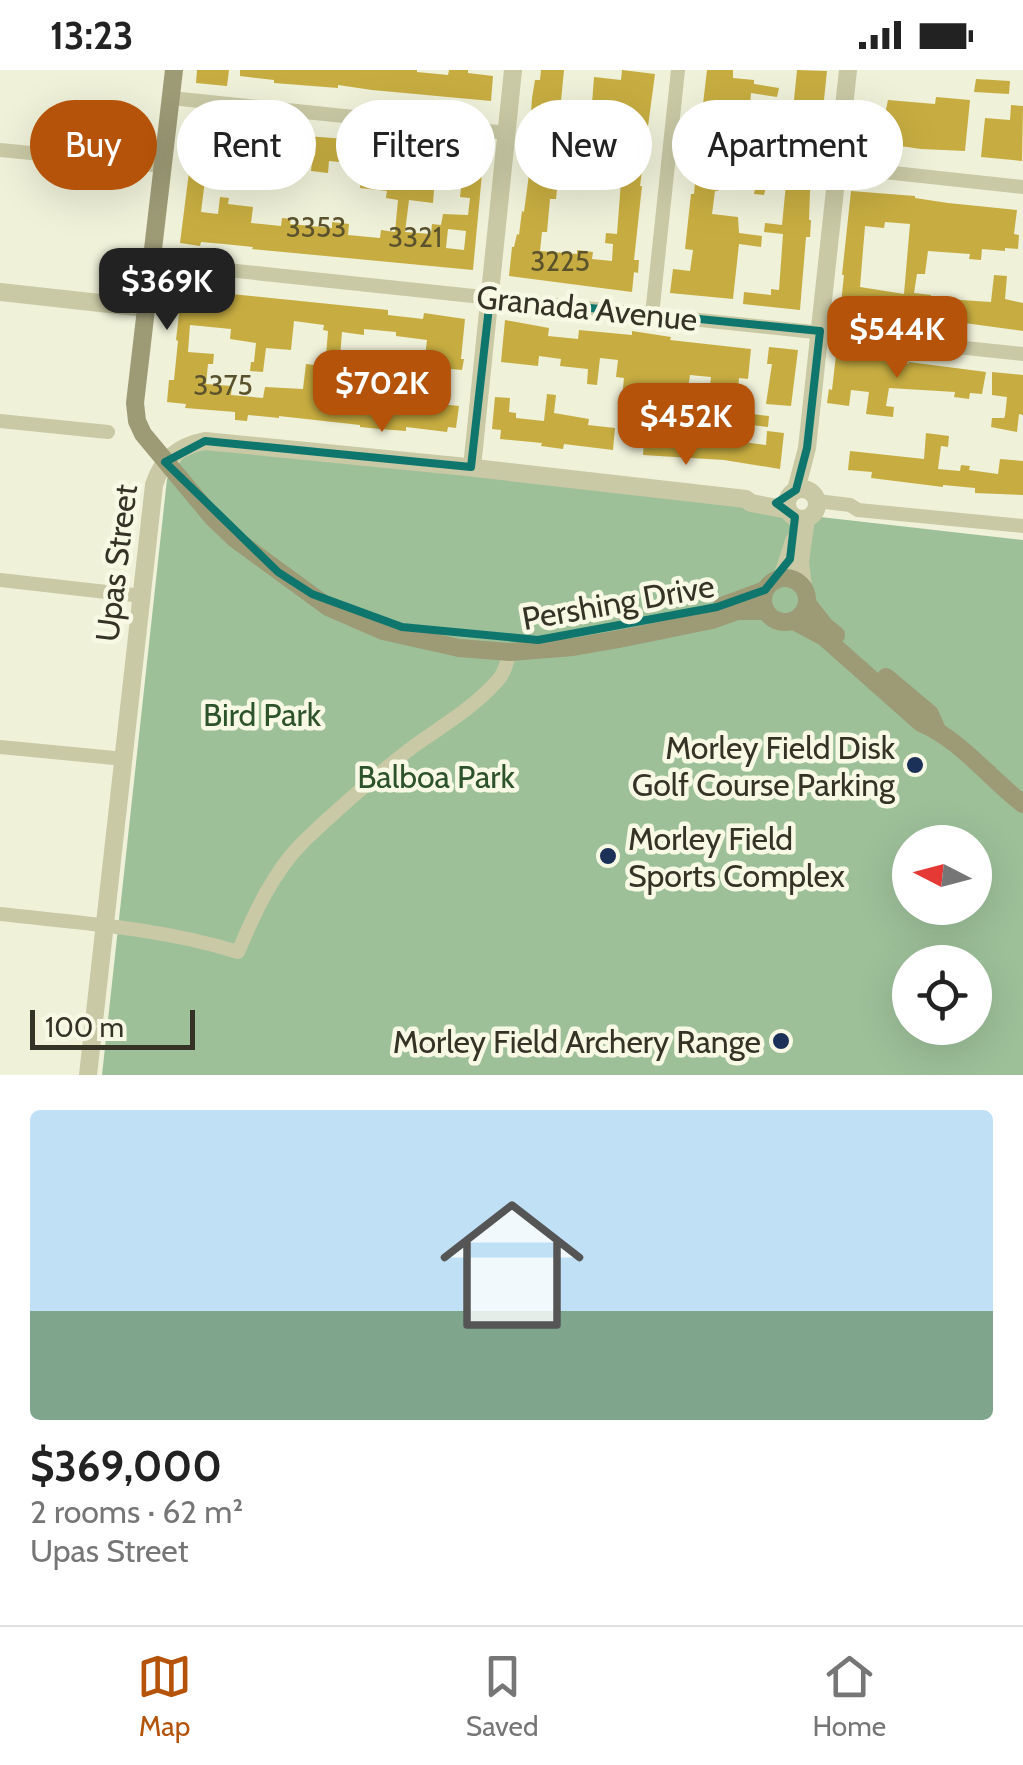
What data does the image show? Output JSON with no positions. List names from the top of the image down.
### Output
{
  "streets": {
    "main road": ["Upas Street", "Pershing Drive"],
    "street": ["Granada Avenue"]
  },
  "crossings": [
    ["Granada Avenue", "Upas Street"],
    ["Upas Street", "Pershing Drive"]
  ],
  "parks": ["Bird Park", "Balboa Park"],
  "places": ["Morley Field Disk Golf Course Parking", "Morley Field Sports Complex", "Morley Field Archery Range"],
  "house_numbers": [
    "3353",
    "3321",
    "3225",
    "3375"
  ],
  "scale_bar": "100 m",
  "north": "left",
  "page": {
    "status": "13:23",
    "chip": [
      "Buy",
      "Rent",
      "Filters",
      "New",
      "Apartment"
    ],
    "price": [
      "$369K",
      "$544K",
      "$702K",
      "$452K"
    ],
    "scale": "100 m",
    "list": [
      {
        "name": "$369,000",
        "note": "2 rooms · 62 m² · Upas Street"
      }
    ],
    "tabs": ["Map", "Saved", "Home"]
  }
}
